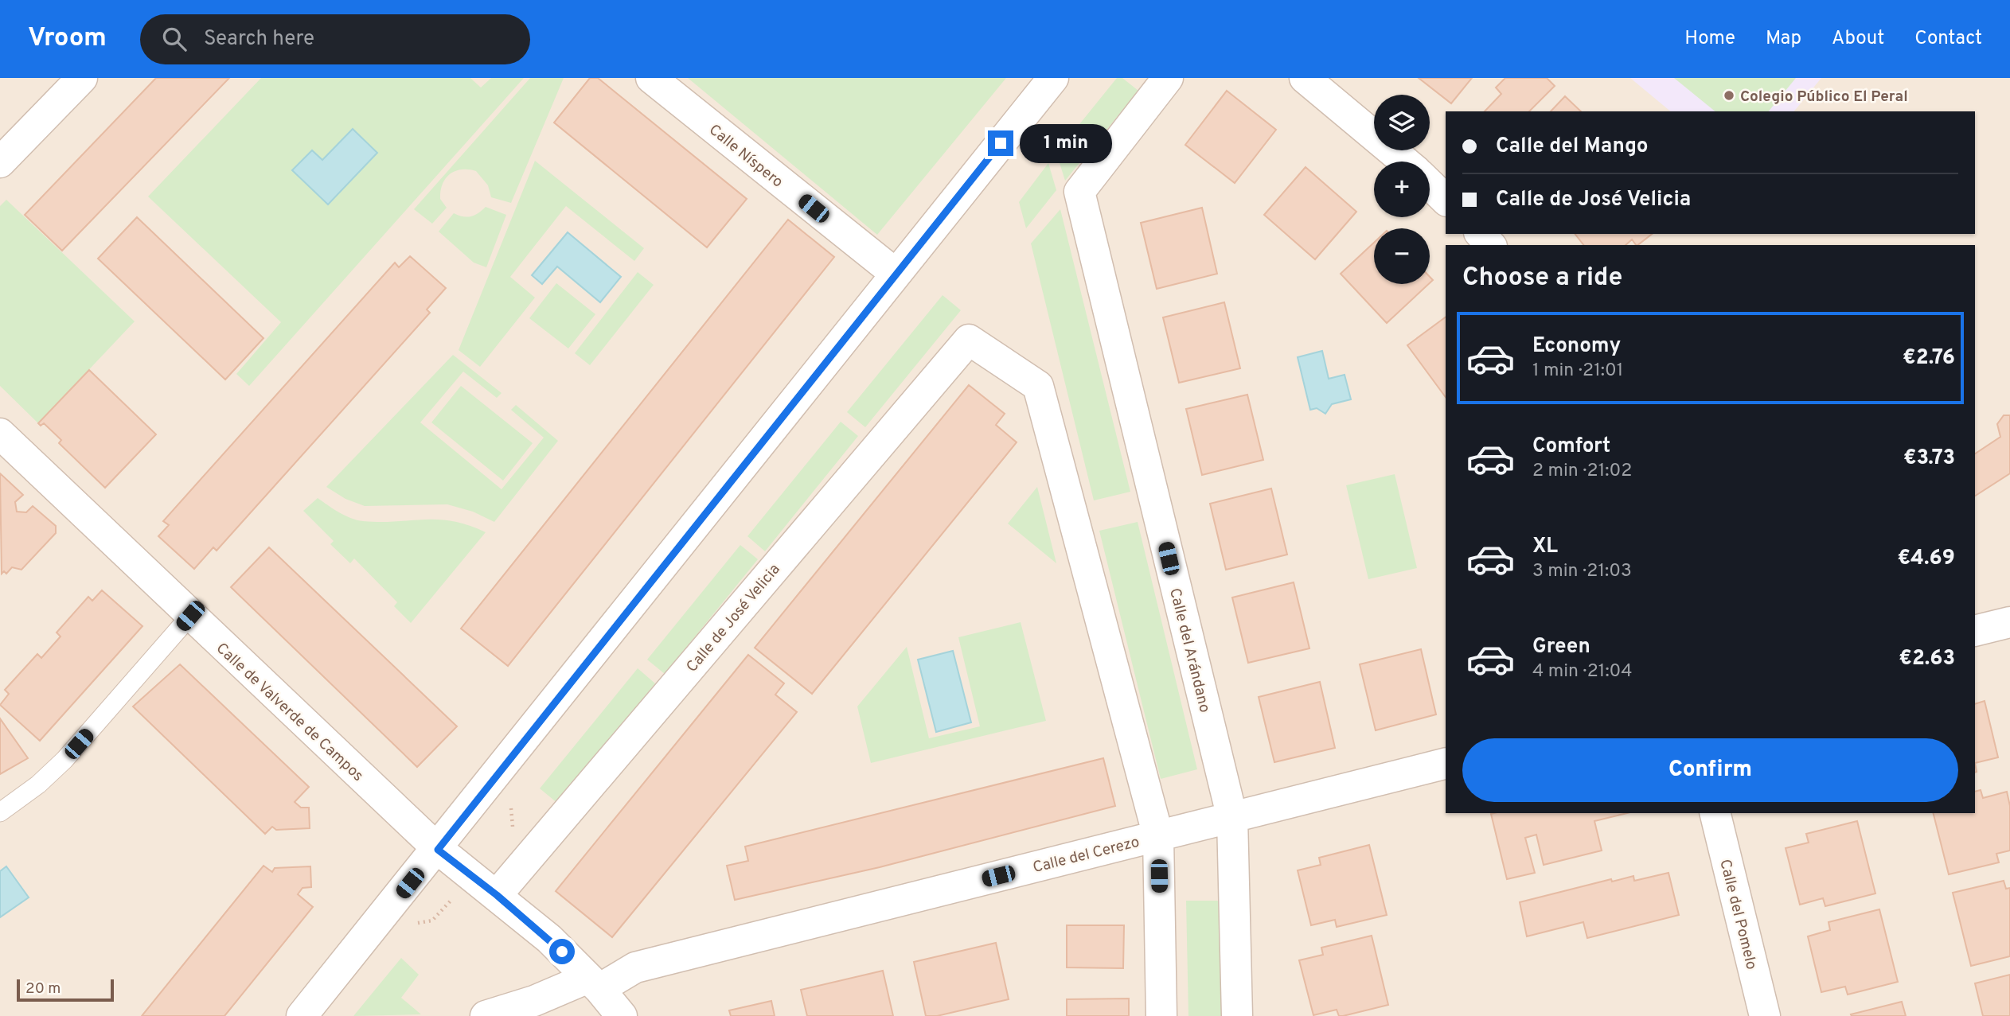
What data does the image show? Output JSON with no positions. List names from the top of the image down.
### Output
{
  "streets": {
    "street": [
      "Calle Níspero",
      "Calle de José Velicia",
      "Calle del Arándano",
      "Calle de Valverde de Campos",
      "Calle del Cerezo",
      "Calle del Pomelo"
    ]
  },
  "crossings": [
    ["Calle de José Velicia", "Calle de Valverde de Campos"],
    ["Calle de José Velicia", "Calle del Cerezo"],
    ["Calle del Arándano", "Calle del Cerezo"],
    ["Calle de Valverde de Campos", "Calle del Cerezo"]
  ],
  "places": ["Colegio Público El Peral"],
  "scale_bar": "20 m",
  "page": {
    "header": "Vroom",
    "search": "Search here",
    "nav": [
      "Home",
      "Map",
      "About",
      "Contact"
    ],
    "map_buttons": ["+", "−"],
    "banner": ["Calle del Mango", "Calle de José Velicia"],
    "bubble": "1 min",
    "heading": "Choose a ride",
    "list": [
      {
        "name": "Economy",
        "note": "1 min · 21:01",
        "value": "€2.76"
      },
      {
        "name": "Comfort",
        "note": "2 min · 21:02",
        "value": "€3.73"
      },
      {
        "name": "XL",
        "note": "3 min · 21:03",
        "value": "€4.69"
      },
      {
        "name": "Green",
        "note": "4 min · 21:04",
        "value": "€2.63"
      }
    ],
    "buttons": "Confirm",
    "scale": "20 m"
  }
}
